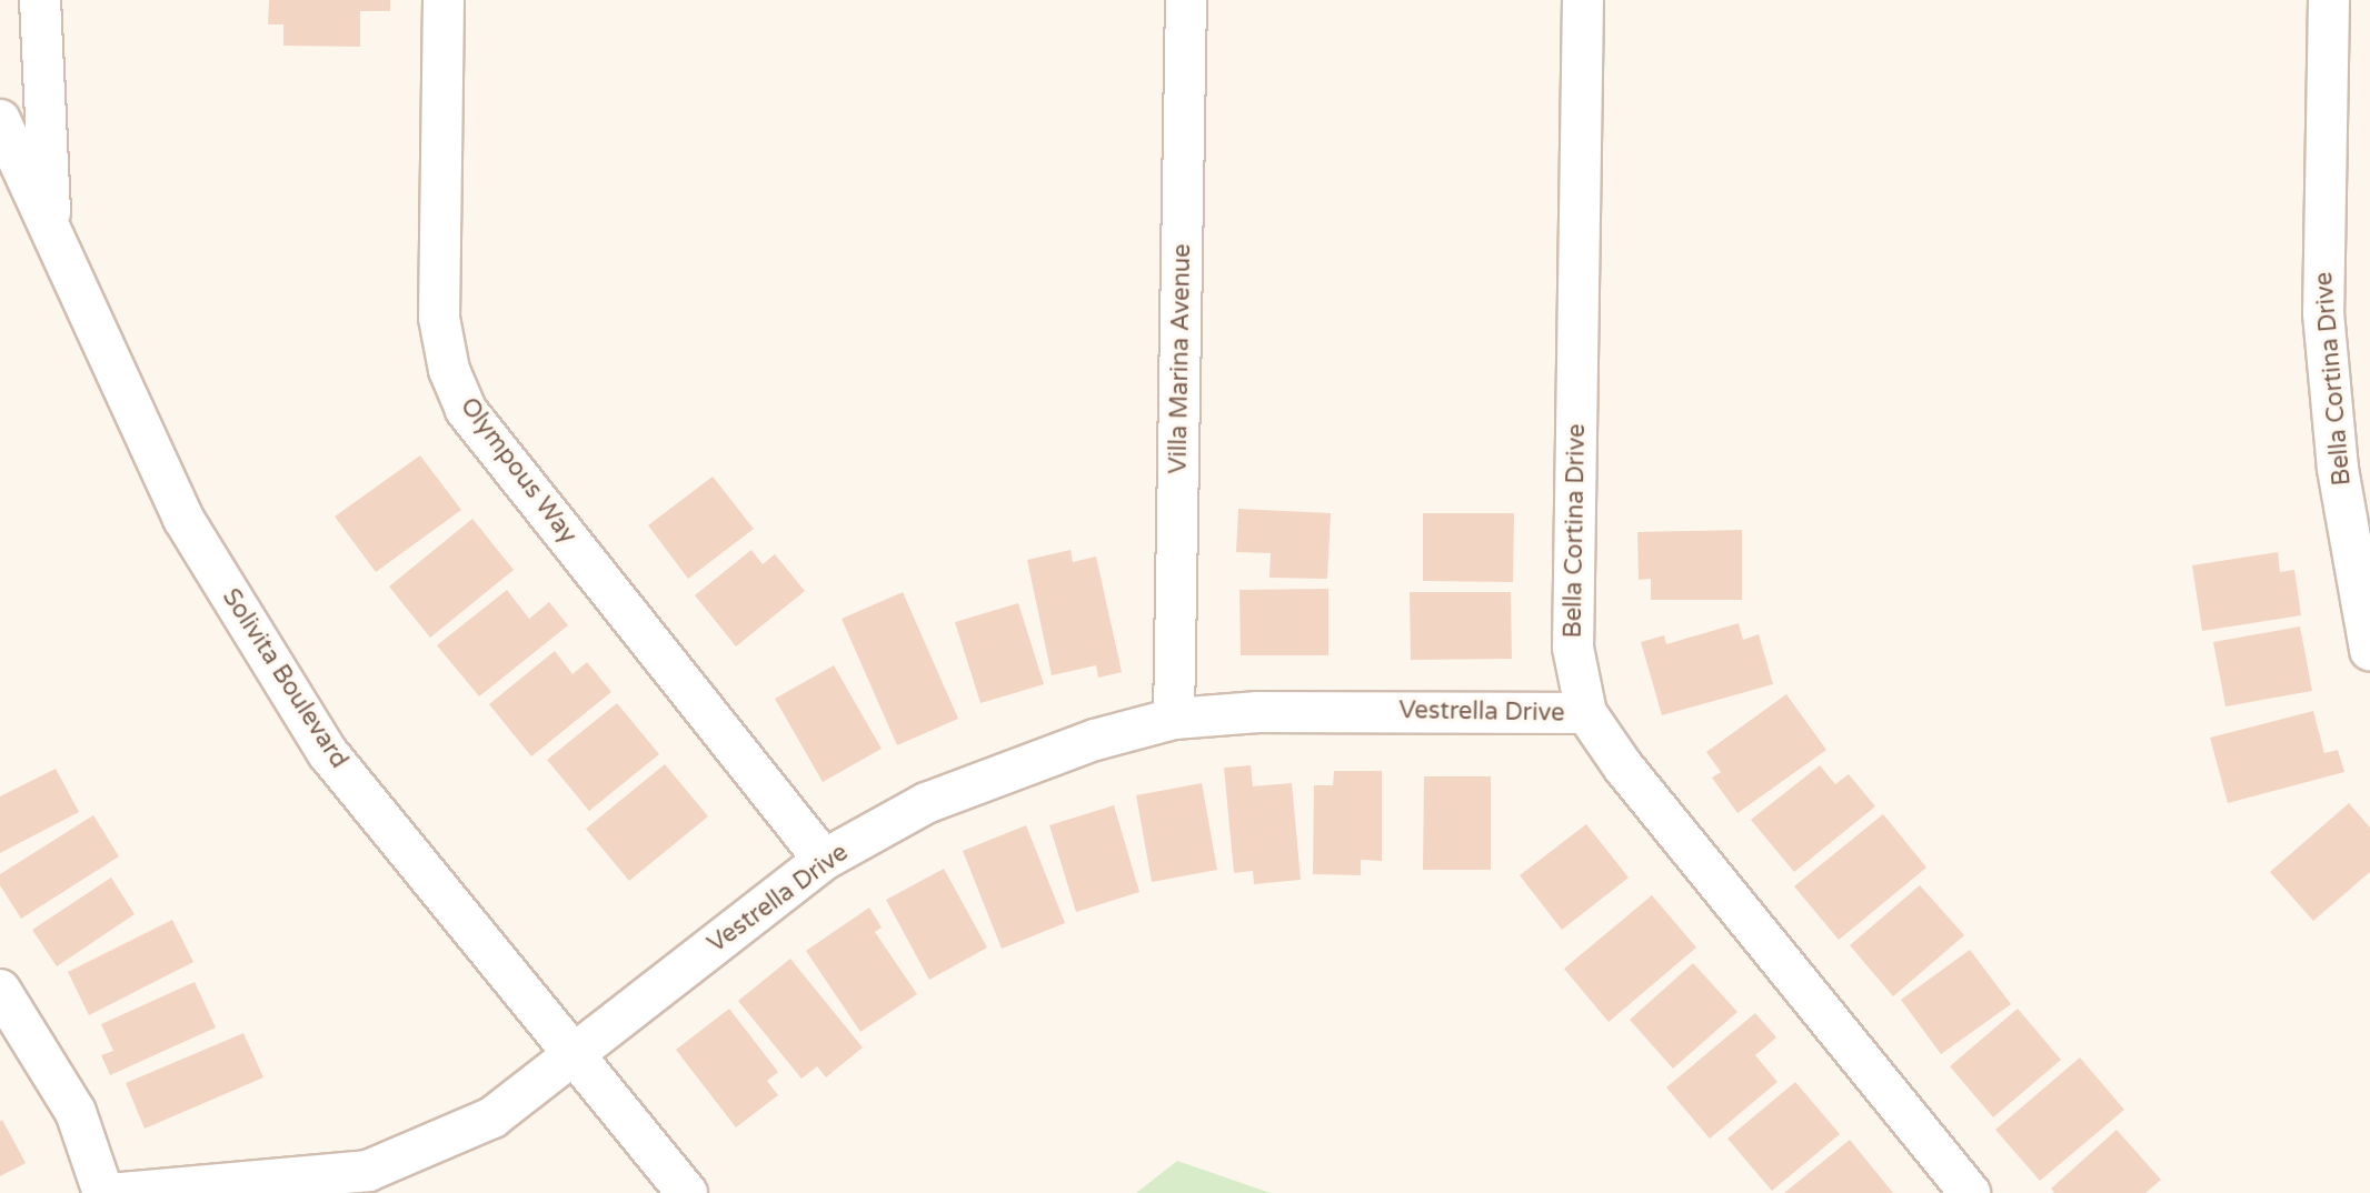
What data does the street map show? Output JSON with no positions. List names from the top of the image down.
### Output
{
  "streets": {
    "street": [
      "Villa Marina Avenue",
      "Bella Cortina Drive",
      "Olympous Way",
      "Solivita Boulevard",
      "Vestrella Drive"
    ]
  },
  "crossings": [
    ["Villa Marina Avenue", "Vestrella Drive"],
    ["Bella Cortina Drive", "Vestrella Drive"],
    ["Olympous Way", "Vestrella Drive"],
    ["Solivita Boulevard", "Vestrella Drive"]
  ]
}
